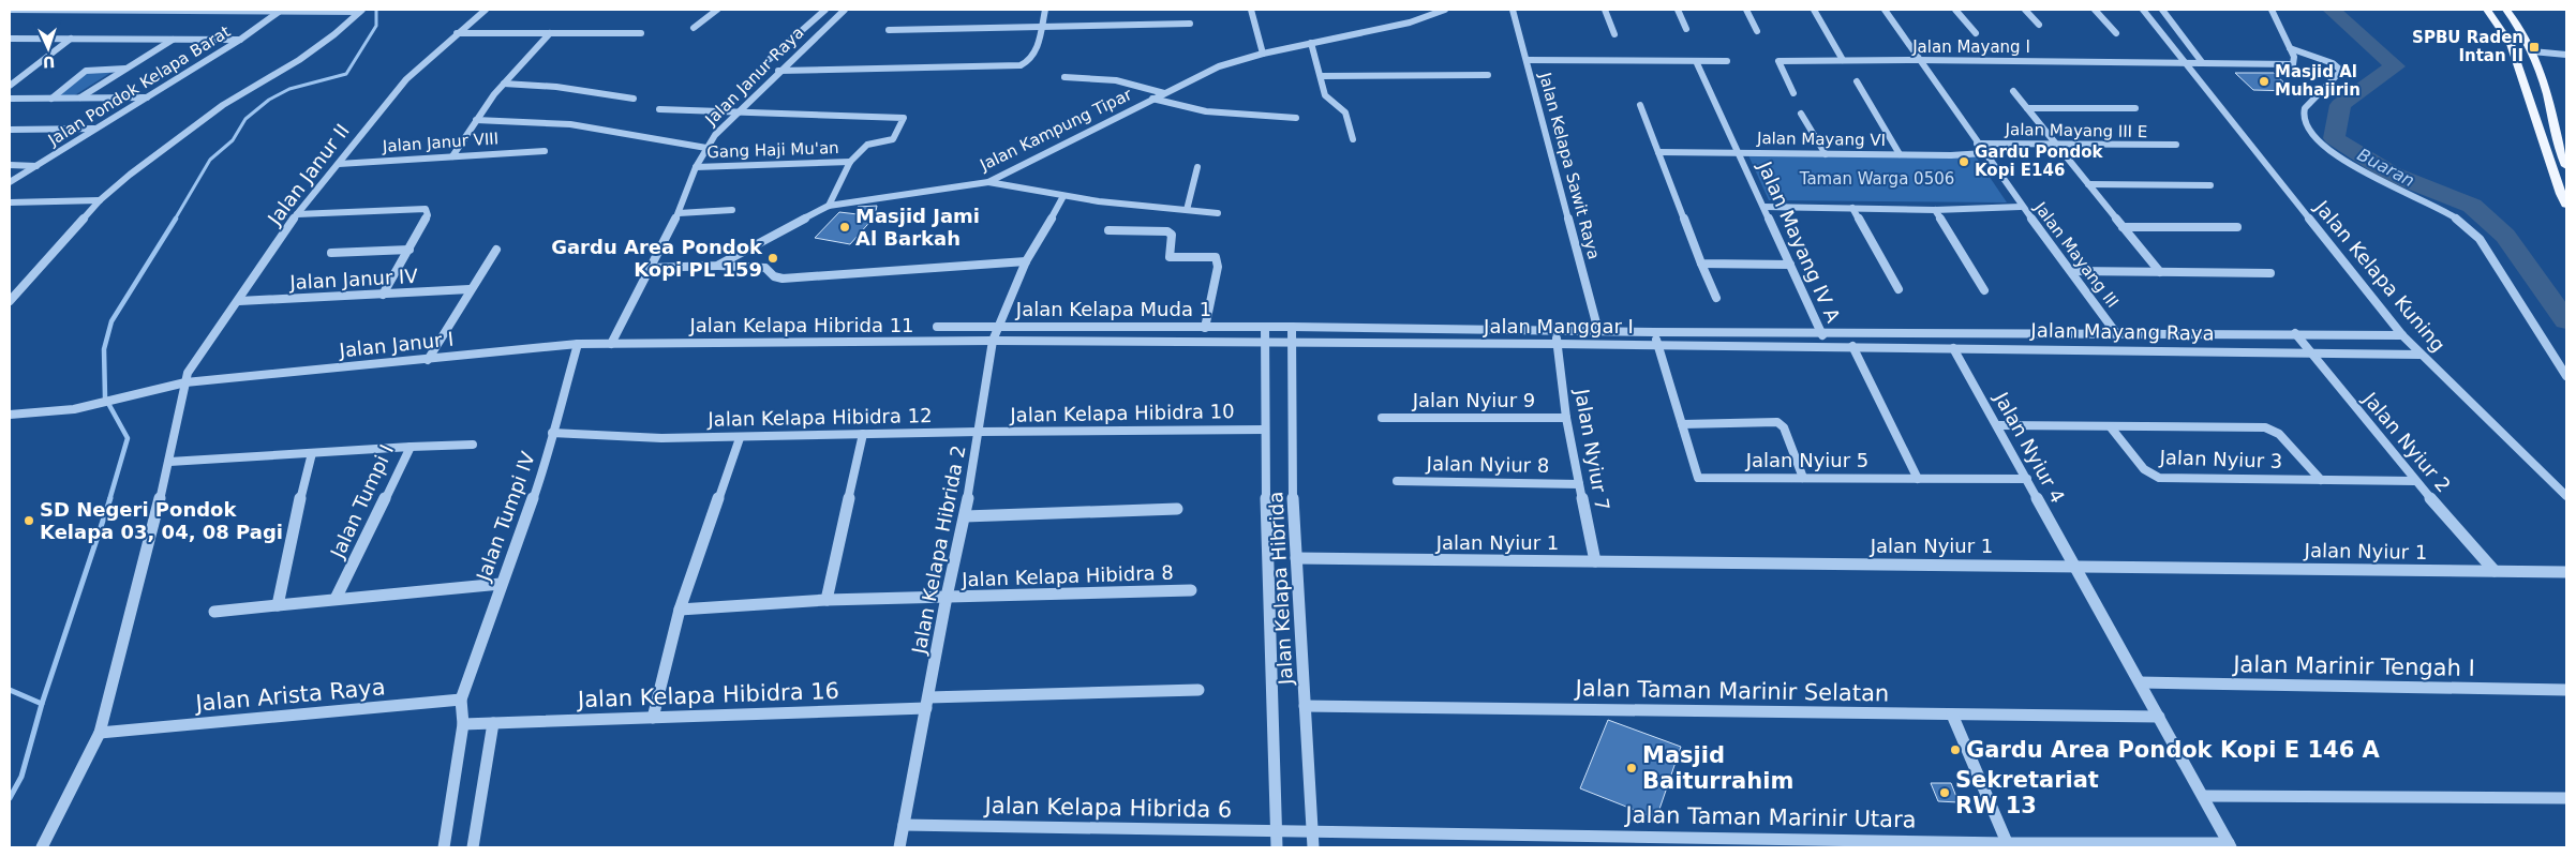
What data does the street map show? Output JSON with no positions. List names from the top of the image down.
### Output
{
  "streets": {
    "street": [
      "Jalan Mayang I",
      "Jalan Janur Raya",
      "Jalan Pondok Kelapa Barat",
      "Jalan Kampung Tipar",
      "Jalan Mayang III E",
      "Jalan Mayang VI",
      "Jalan Janur VIII",
      "Gang Haji Mu'an",
      "Jalan Kelapa Sawit Raya",
      "Jalan Janur II",
      "Jalan Mayang IV A",
      "Jalan Mayang III",
      "Jalan Kelapa Kuning",
      "Jalan Janur IV",
      "Jalan Kelapa Muda 1",
      "Jalan Kelapa Hibrida 11",
      "Jalan Manggar I",
      "Jalan Mayang Raya",
      "Jalan Janur I",
      "Jalan Nyiur 9",
      "Jalan Kelapa Hibidra 10",
      "Jalan Kelapa Hibidra 12",
      "Jalan Nyiur 2",
      "Jalan Nyiur 4",
      "Jalan Nyiur 7",
      "Jalan Nyiur 3",
      "Jalan Nyiur 5",
      "Jalan Nyiur 8",
      "Jalan Tumpi I",
      "Jalan Tumpi IV",
      "Jalan Nyiur 1",
      "Jalan Kelapa Hibrida 2",
      "Jalan Kelapa Hibidra 8",
      "Jalan Kelapa Hibrida",
      "Jalan Marinir Tengah I",
      "Jalan Taman Marinir Selatan",
      "Jalan Arista Raya",
      "Jalan Kelapa Hibidra 16",
      "Jalan Kelapa Hibrida 6",
      "Jalan Taman Marinir Utara"
    ]
  },
  "crossings": [
    ["Jalan Mayang I", "Jalan Mayang III"],
    ["Jalan Mayang I", "Jalan Kelapa Kuning"],
    ["Jalan Janur Raya", "Jalan Kampung Tipar"],
    ["Jalan Janur Raya", "Gang Haji Mu'an"],
    ["Jalan Janur Raya", "Jalan Kelapa Hibrida 11"],
    ["Jalan Janur Raya", "Jalan Janur I"],
    ["Jalan Mayang III E", "Jalan Mayang III"],
    ["Jalan Mayang VI", "Jalan Mayang IV A"],
    ["Jalan Mayang VI", "Jalan Mayang III"],
    ["Jalan Janur VIII", "Jalan Janur II"],
    ["Jalan Kelapa Sawit Raya", "Jalan Manggar I"],
    ["Jalan Janur II", "Jalan Janur IV"],
    ["Jalan Janur II", "Jalan Janur I"],
    ["Jalan Janur II", "Jalan Tumpi I"],
    ["Jalan Janur II", "Jalan Arista Raya"],
    ["Jalan Mayang IV A", "Jalan Manggar I"],
    ["Jalan Mayang IV A", "Jalan Mayang Raya"],
    ["Jalan Mayang III", "Jalan Mayang Raya"],
    ["Jalan Kelapa Kuning", "Jalan Mayang Raya"],
    ["Jalan Kelapa Muda 1", "Jalan Kelapa Hibrida 11"],
    ["Jalan Kelapa Muda 1", "Jalan Manggar I"],
    ["Jalan Kelapa Muda 1", "Jalan Kelapa Hibrida 2"],
    ["Jalan Kelapa Muda 1", "Jalan Kelapa Hibrida"],
    ["Jalan Kelapa Hibrida 11", "Jalan Janur I"],
    ["Jalan Kelapa Hibrida 11", "Jalan Kelapa Hibrida 2"],
    ["Jalan Manggar I", "Jalan Mayang Raya"],
    ["Jalan Manggar I", "Jalan Nyiur 7"],
    ["Jalan Manggar I", "Jalan Kelapa Hibrida"],
    ["Jalan Mayang Raya", "Jalan Nyiur 2"],
    ["Jalan Mayang Raya", "Jalan Nyiur 4"],
    ["Jalan Janur I", "Jalan Tumpi IV"],
    ["Jalan Nyiur 9", "Jalan Nyiur 7"],
    ["Jalan Kelapa Hibidra 10", "Jalan Kelapa Hibidra 12"],
    ["Jalan Kelapa Hibidra 10", "Jalan Kelapa Hibrida 2"],
    ["Jalan Kelapa Hibidra 10", "Jalan Kelapa Hibrida"],
    ["Jalan Kelapa Hibidra 12", "Jalan Tumpi IV"],
    ["Jalan Kelapa Hibidra 12", "Jalan Kelapa Hibrida 2"],
    ["Jalan Nyiur 2", "Jalan Nyiur 3"],
    ["Jalan Nyiur 2", "Jalan Nyiur 1"],
    ["Jalan Nyiur 4", "Jalan Nyiur 3"],
    ["Jalan Nyiur 4", "Jalan Nyiur 5"],
    ["Jalan Nyiur 4", "Jalan Nyiur 1"],
    ["Jalan Nyiur 4", "Jalan Marinir Tengah I"],
    ["Jalan Nyiur 4", "Jalan Taman Marinir Selatan"],
    ["Jalan Nyiur 4", "Jalan Taman Marinir Utara"],
    ["Jalan Nyiur 7", "Jalan Nyiur 8"],
    ["Jalan Nyiur 7", "Jalan Nyiur 1"],
    ["Jalan Tumpi IV", "Jalan Arista Raya"],
    ["Jalan Nyiur 1", "Jalan Kelapa Hibrida"],
    ["Jalan Kelapa Hibrida 2", "Jalan Kelapa Hibidra 8"],
    ["Jalan Kelapa Hibrida 2", "Jalan Kelapa Hibidra 16"],
    ["Jalan Kelapa Hibrida 2", "Jalan Kelapa Hibrida 6"],
    ["Jalan Kelapa Hibrida", "Jalan Taman Marinir Selatan"],
    ["Jalan Kelapa Hibrida", "Jalan Kelapa Hibrida 6"],
    ["Jalan Kelapa Hibrida", "Jalan Taman Marinir Utara"],
    ["Jalan Kelapa Hibrida 6", "Jalan Taman Marinir Utara"]
  ],
  "water": ["Buaran"],
  "parks": ["Taman Warga 0506"],
  "places": {
    "transit": ["SPBU Raden Intan II"],
    "other": [
      "Masjid Al Muhajirin",
      "Gardu Pondok Kopi E146",
      "Masjid Jami Al Barkah",
      "Gardu Area Pondok Kopi PL 159",
      "SD Negeri Pondok Kelapa 03, 04, 08 Pagi",
      "Gardu Area Pondok Kopi E 146 A",
      "Masjid Baiturrahim",
      "Sekretariat RW 13"
    ]
  },
  "north": "bottom"
}
